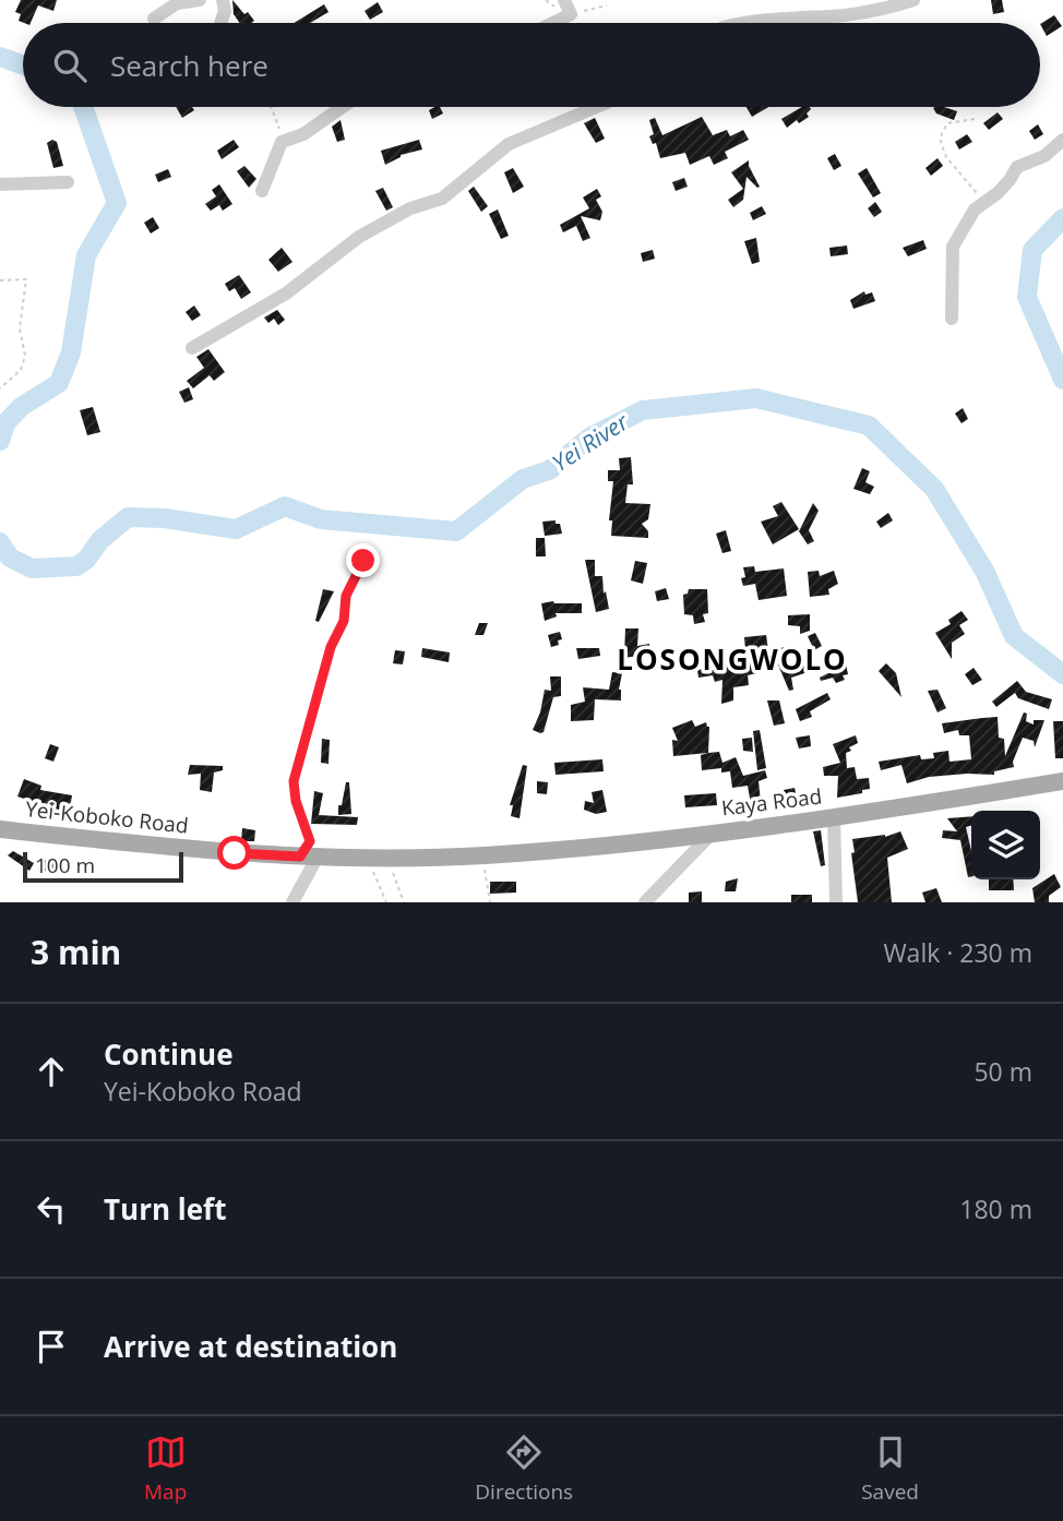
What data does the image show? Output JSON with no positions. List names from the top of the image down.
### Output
{
  "streets": {
    "main road": ["Kaya Road", "Yei-Koboko Road"]
  },
  "crossings": [
    ["Kaya Road", "Yei-Koboko Road"]
  ],
  "districts": ["LOSONGWOLO"],
  "water": ["Yei River"],
  "scale_bar": "100 m",
  "page": {
    "search": "Search here",
    "scale": "100 m",
    "heading": ["3 min", "Walk · 230 m"],
    "list": [
      ["Continue", "Yei-Koboko Road", "50 m"],
      ["Turn left", "180 m"],
      "Arrive at destination"
    ],
    "nav": ["Map", "Directions", "Saved"]
  }
}
